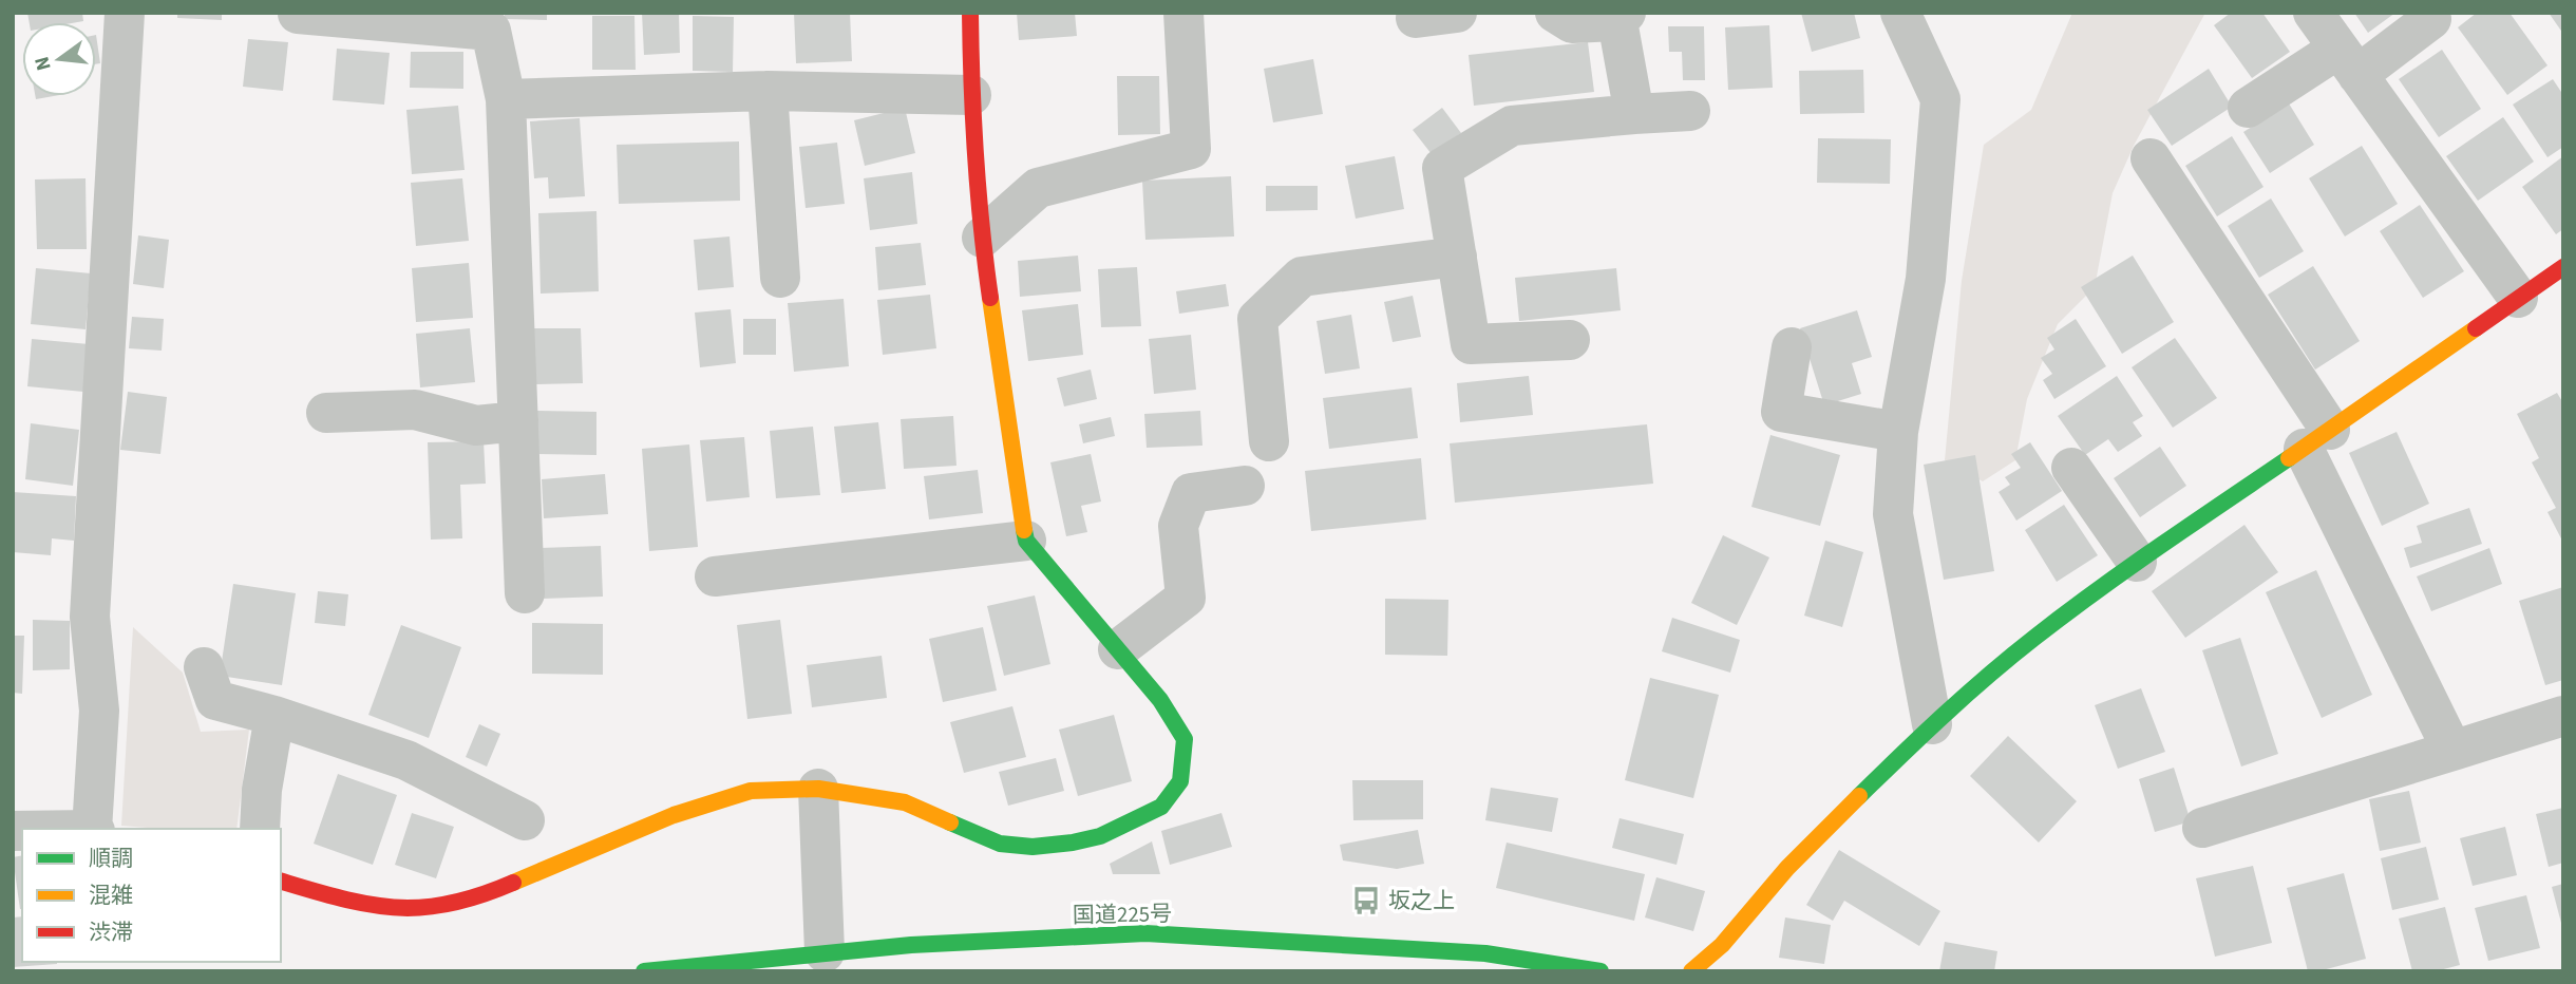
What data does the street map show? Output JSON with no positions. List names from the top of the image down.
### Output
{
  "streets": {
    "main road": ["国道225号"]
  },
  "places": {
    "bus stop": ["坂之上"]
  },
  "legend": ["順調", "混雑", "渋滞"],
  "north": "left"
}
